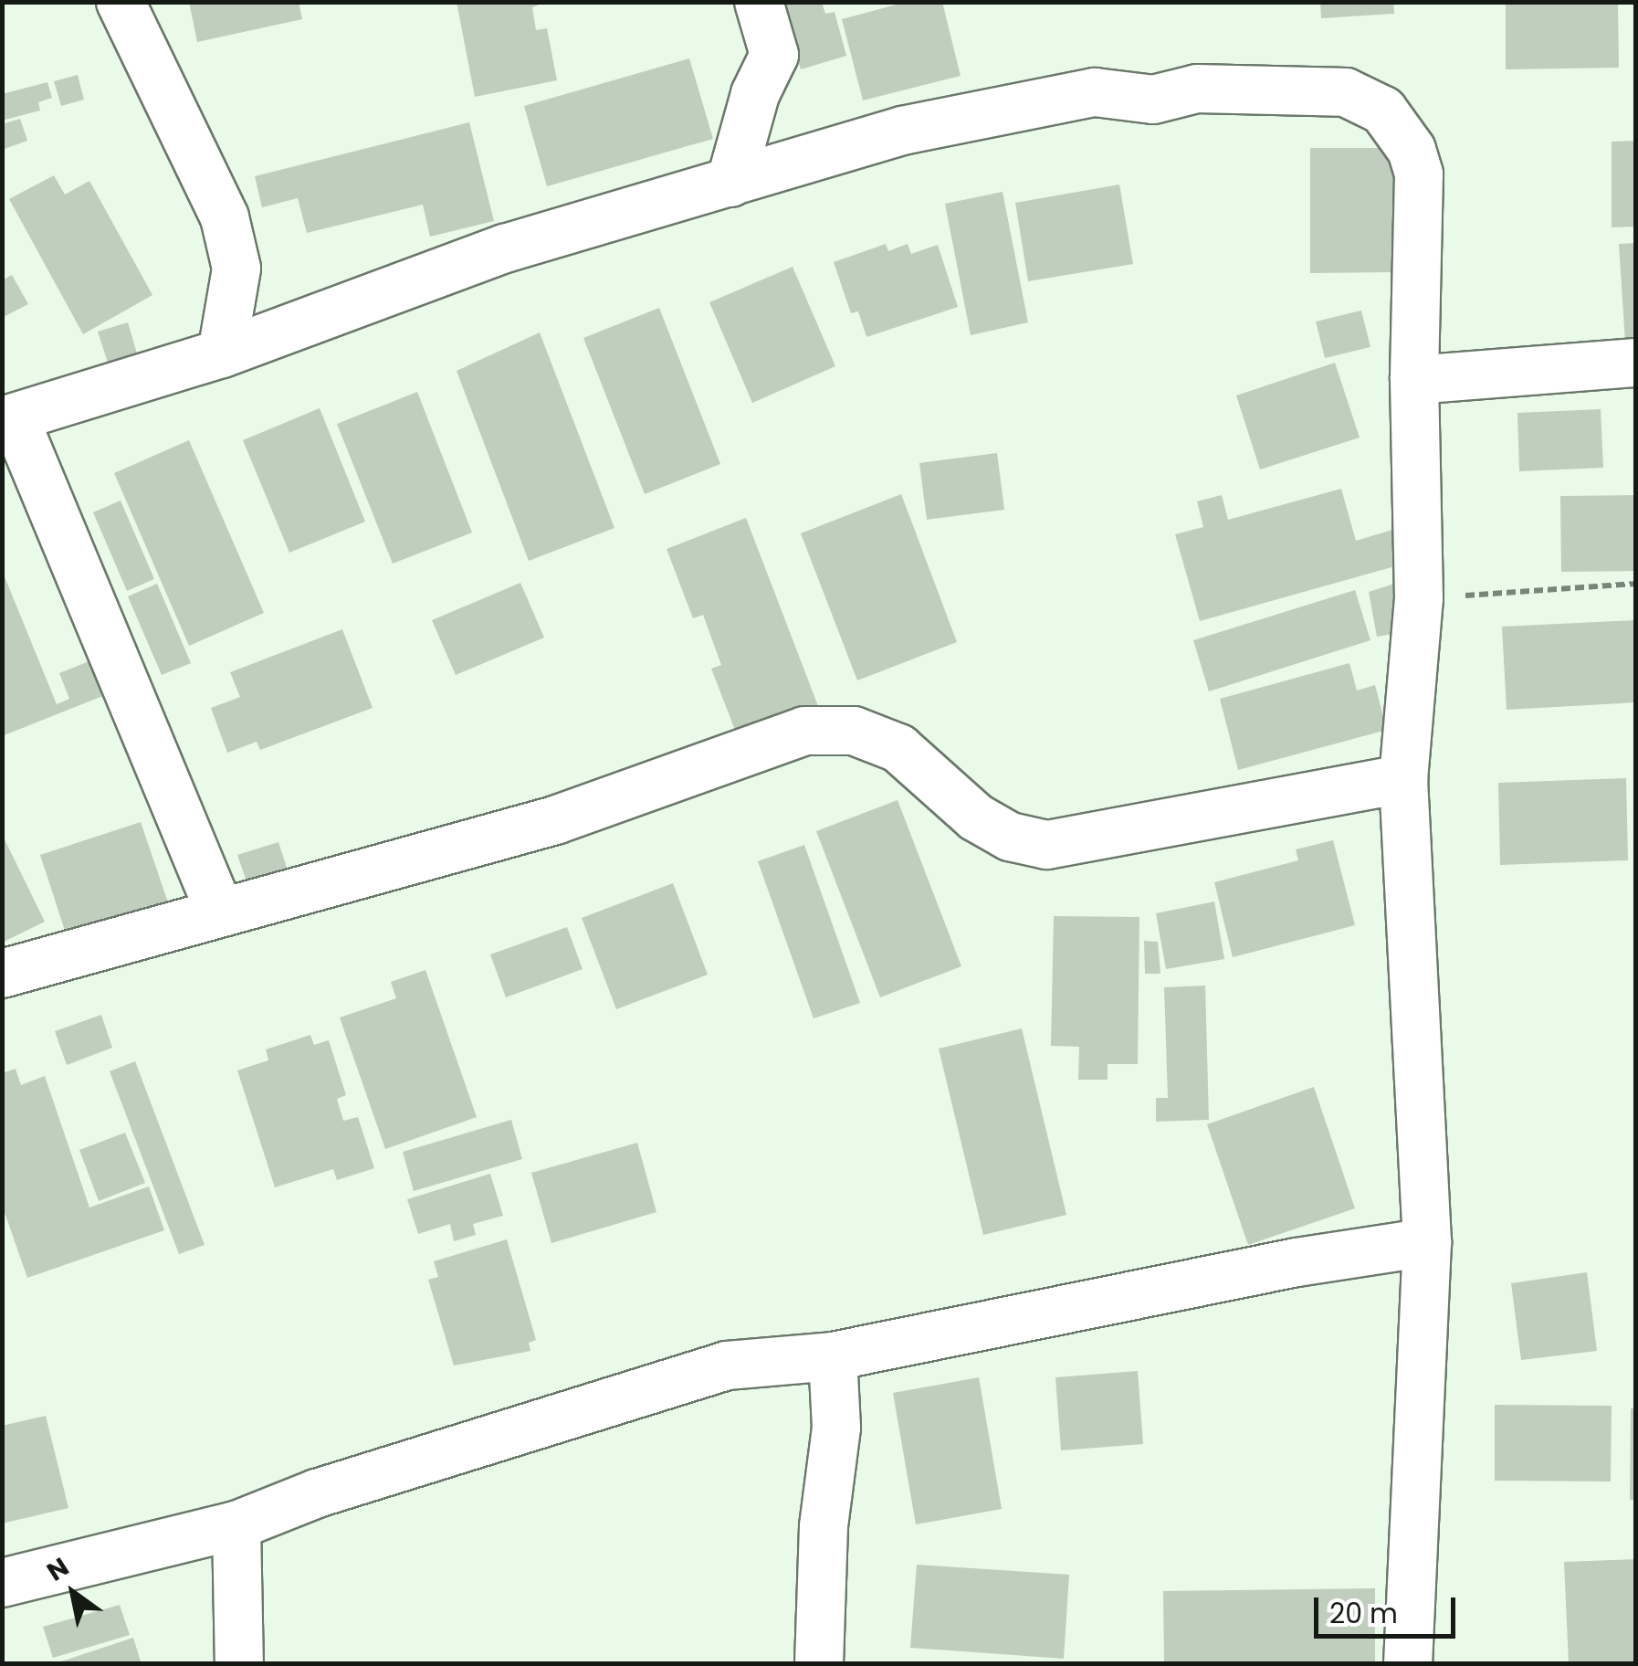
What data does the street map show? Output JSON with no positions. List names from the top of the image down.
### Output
{
  "scale_bar": "20 m",
  "north": "top left"
}
